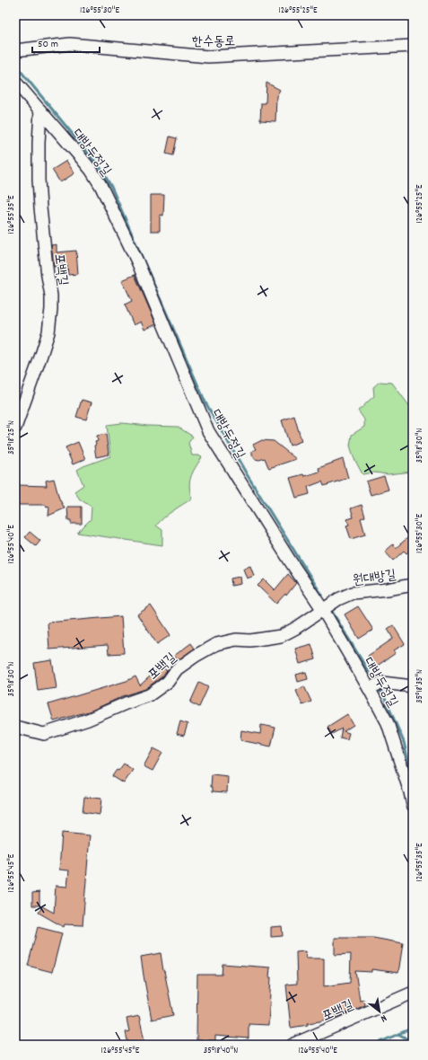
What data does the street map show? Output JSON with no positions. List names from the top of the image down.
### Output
{
  "streets": {
    "street": [
      "한수동로",
      "대방두정길",
      "포백길",
      "원대방길"
    ]
  },
  "crossings": [
    ["대방두정길", "포백길"],
    ["대방두정길", "원대방길"],
    ["포백길", "원대방길"]
  ],
  "scale_bar": "50 m",
  "north": "bottom right",
  "coordinates": [
    "126°55'30\"E",
    "126°55'25\"E",
    "126°55'35\"E",
    "35°18'25\"N",
    "35°18'30\"N",
    "126°55'40\"E",
    "35°18'35\"N",
    "126°55'45\"E",
    "35°18'40\"N"
  ]
}
